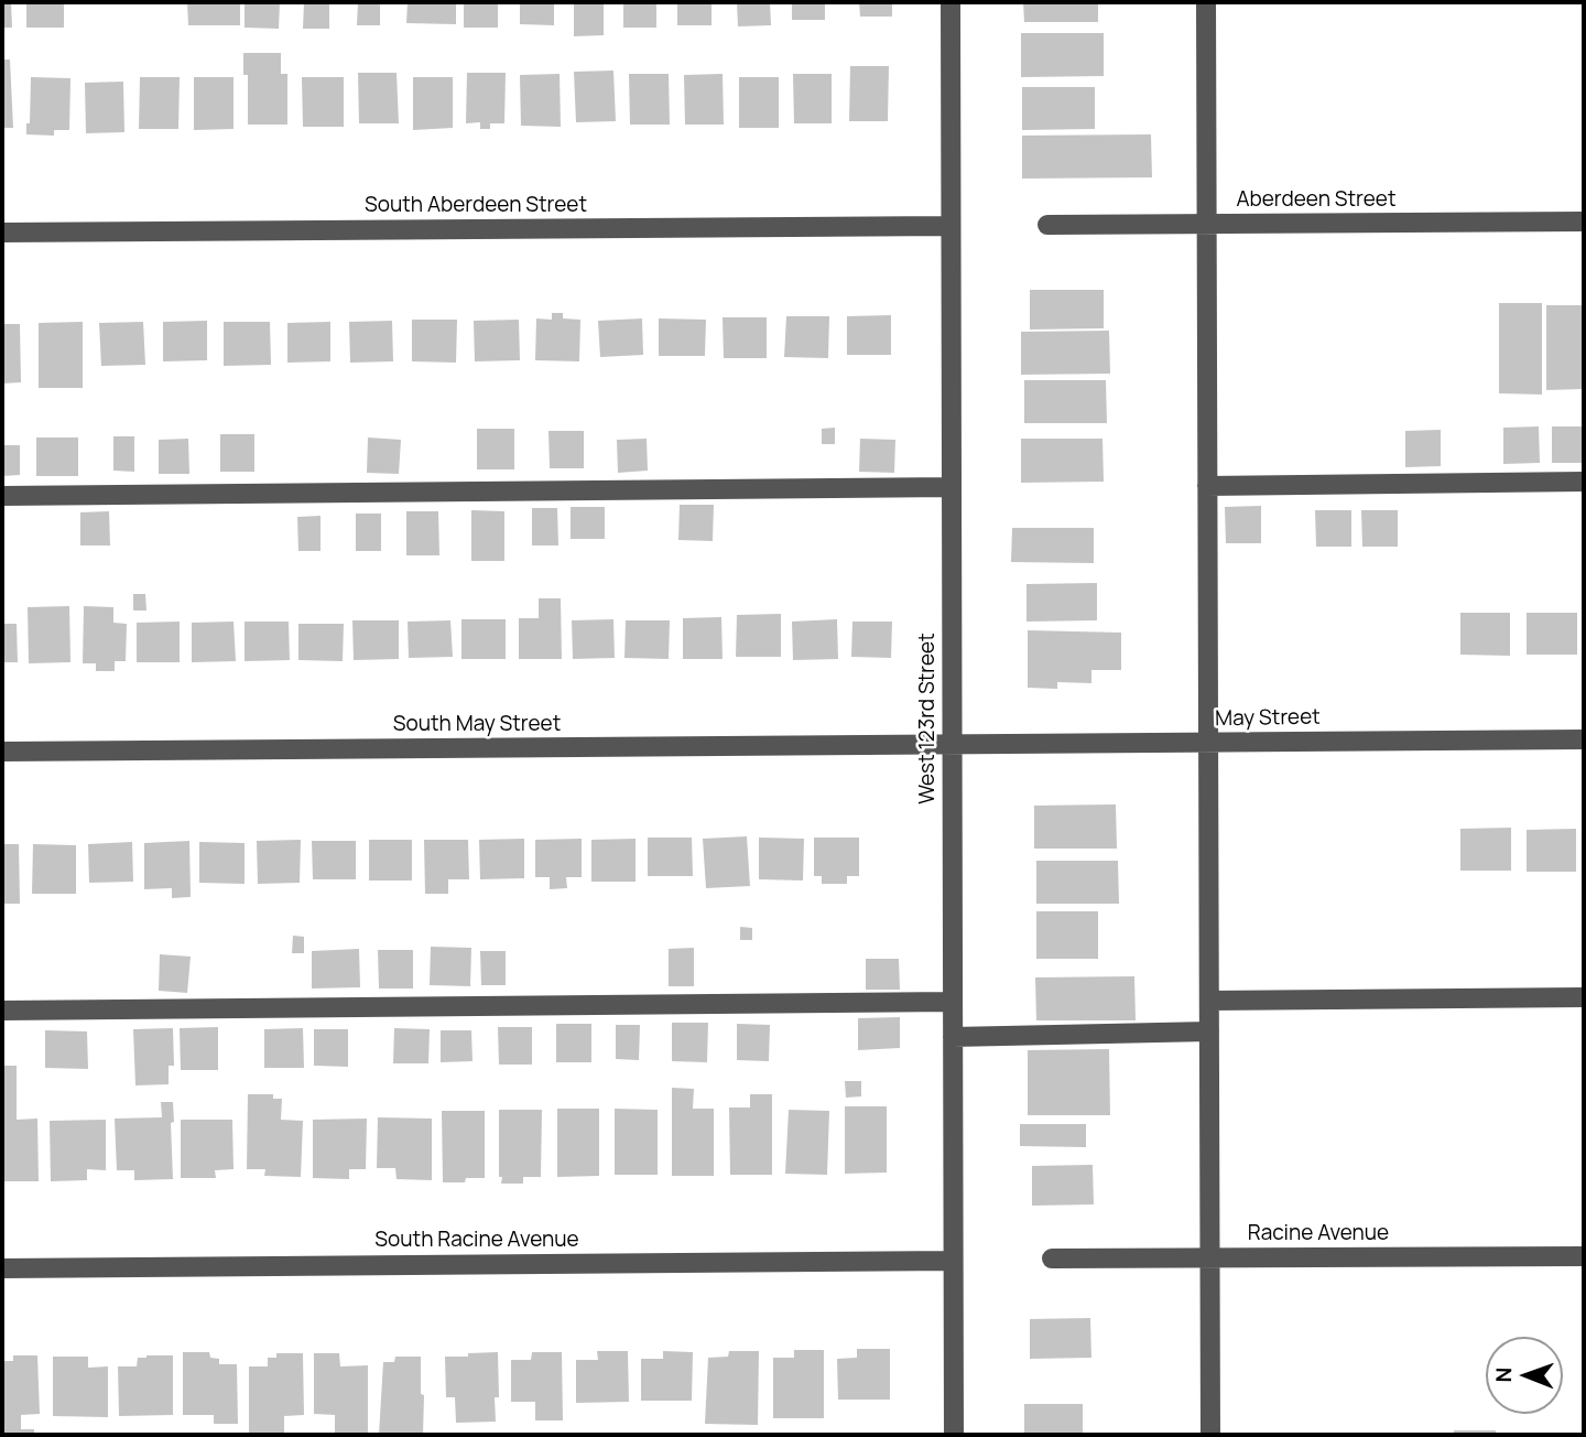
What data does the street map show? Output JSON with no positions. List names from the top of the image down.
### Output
{
  "streets": {
    "street": [
      "Aberdeen Street",
      "South Aberdeen Street",
      "West 123rd Street",
      "May Street",
      "South May Street",
      "Racine Avenue",
      "South Racine Avenue"
    ]
  },
  "crossings": [
    ["South Aberdeen Street", "West 123rd Street"],
    ["West 123rd Street", "May Street"],
    ["West 123rd Street", "South May Street"],
    ["West 123rd Street", "South Racine Avenue"],
    ["May Street", "South May Street"]
  ],
  "north": "left"
}
